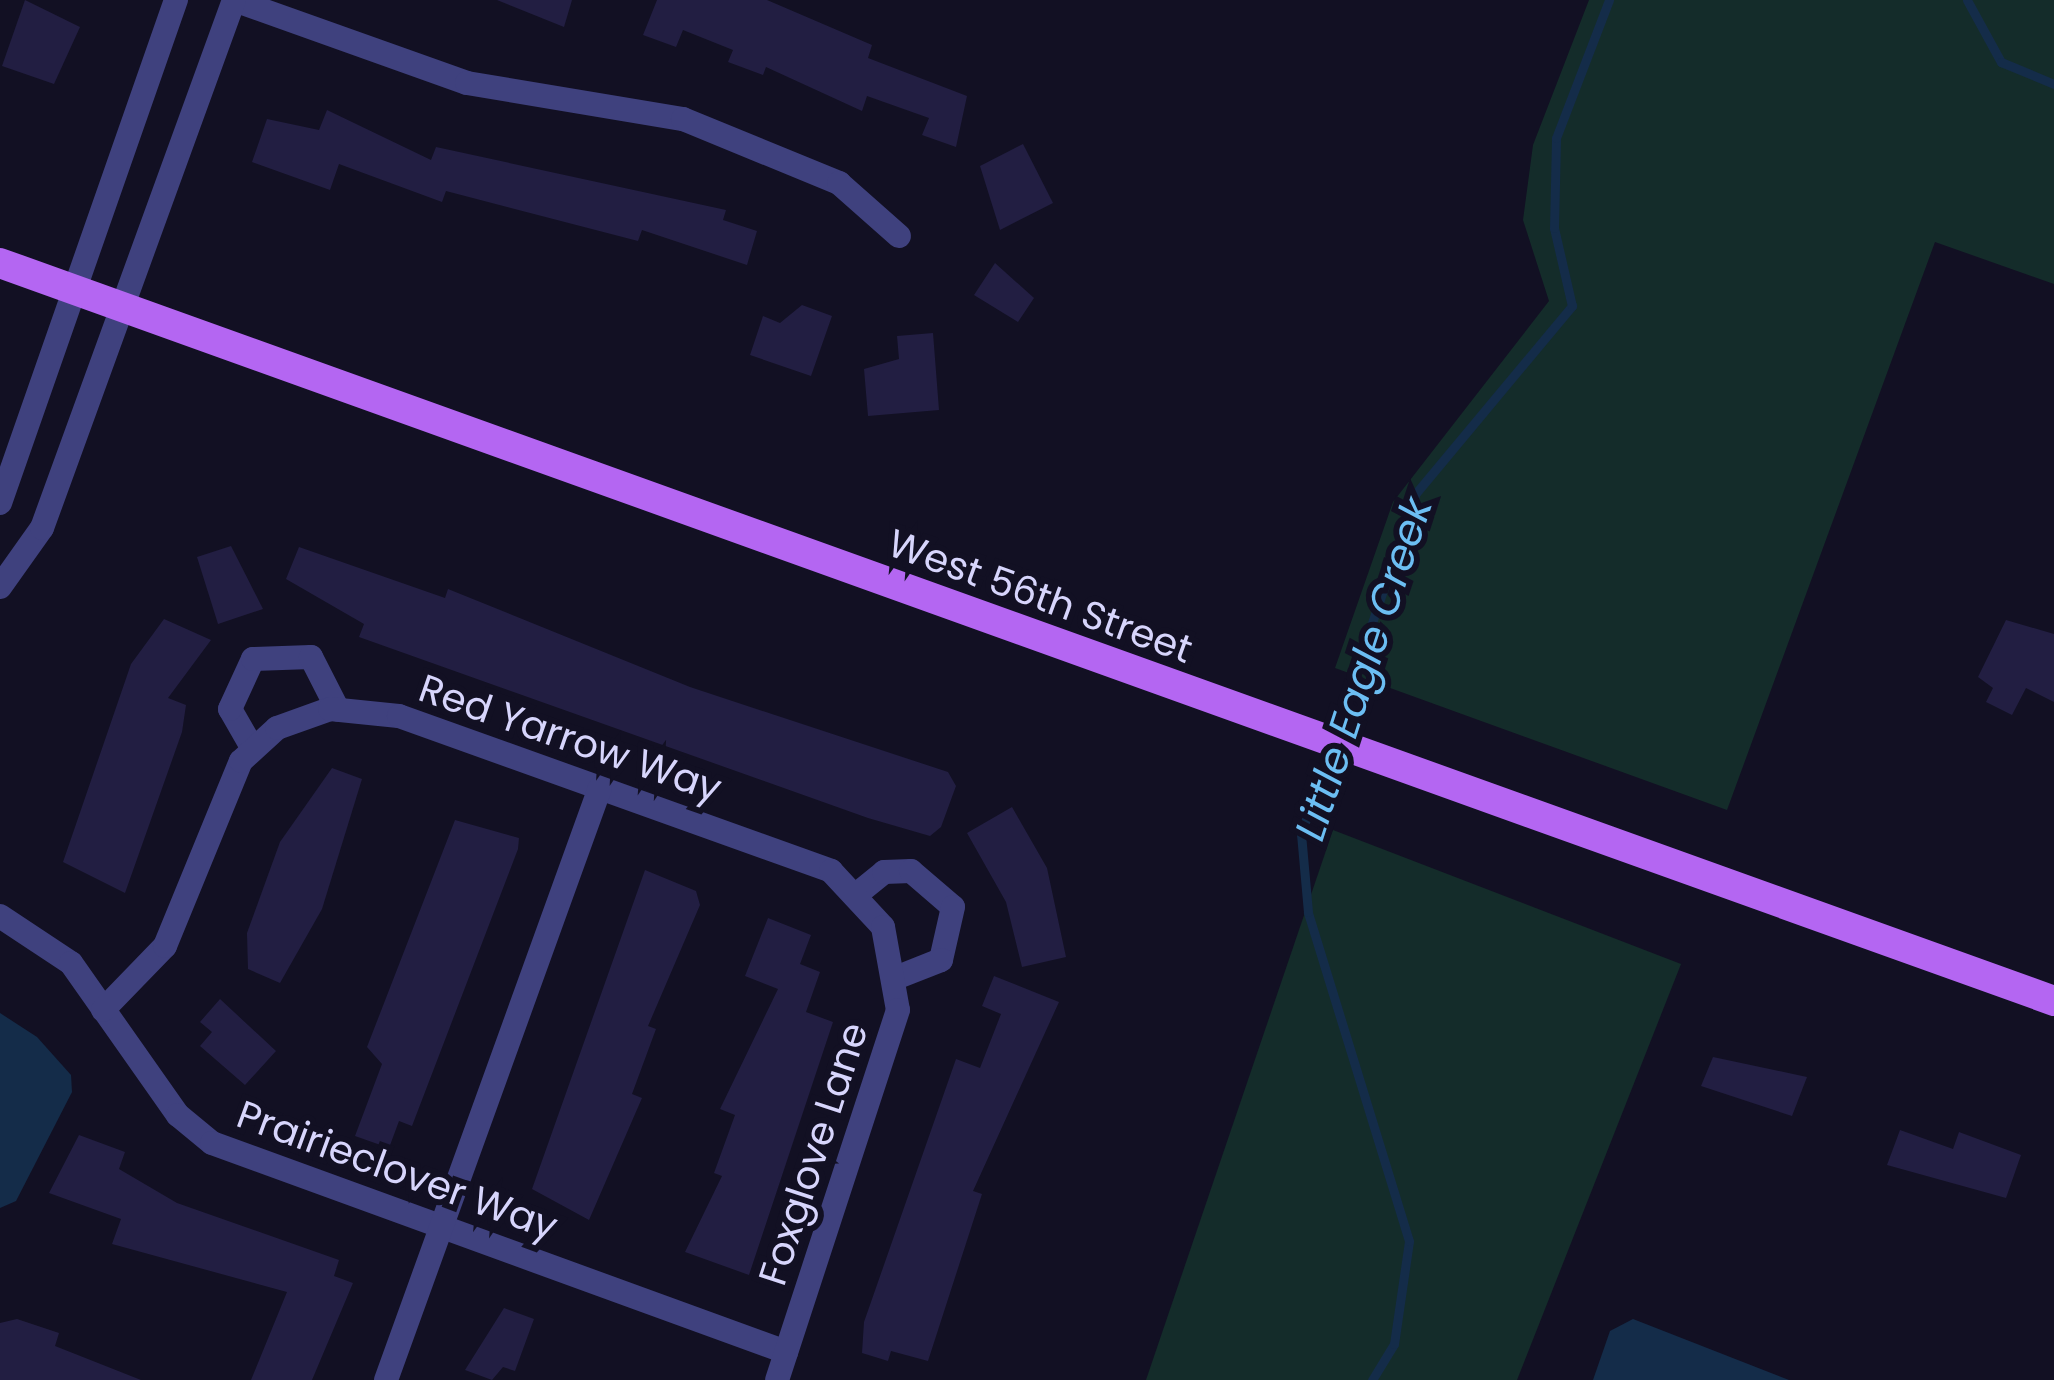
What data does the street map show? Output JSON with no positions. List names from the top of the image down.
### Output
{
  "streets": {
    "main road": ["West 56th Street"],
    "street": ["Red Yarrow Way", "Foxglove Lane", "Prairieclover Way"]
  },
  "crossings": [
    ["Red Yarrow Way", "Foxglove Lane"],
    ["Red Yarrow Way", "Prairieclover Way"],
    ["Foxglove Lane", "Prairieclover Way"]
  ],
  "water": ["Little Eagle Creek"]
}
